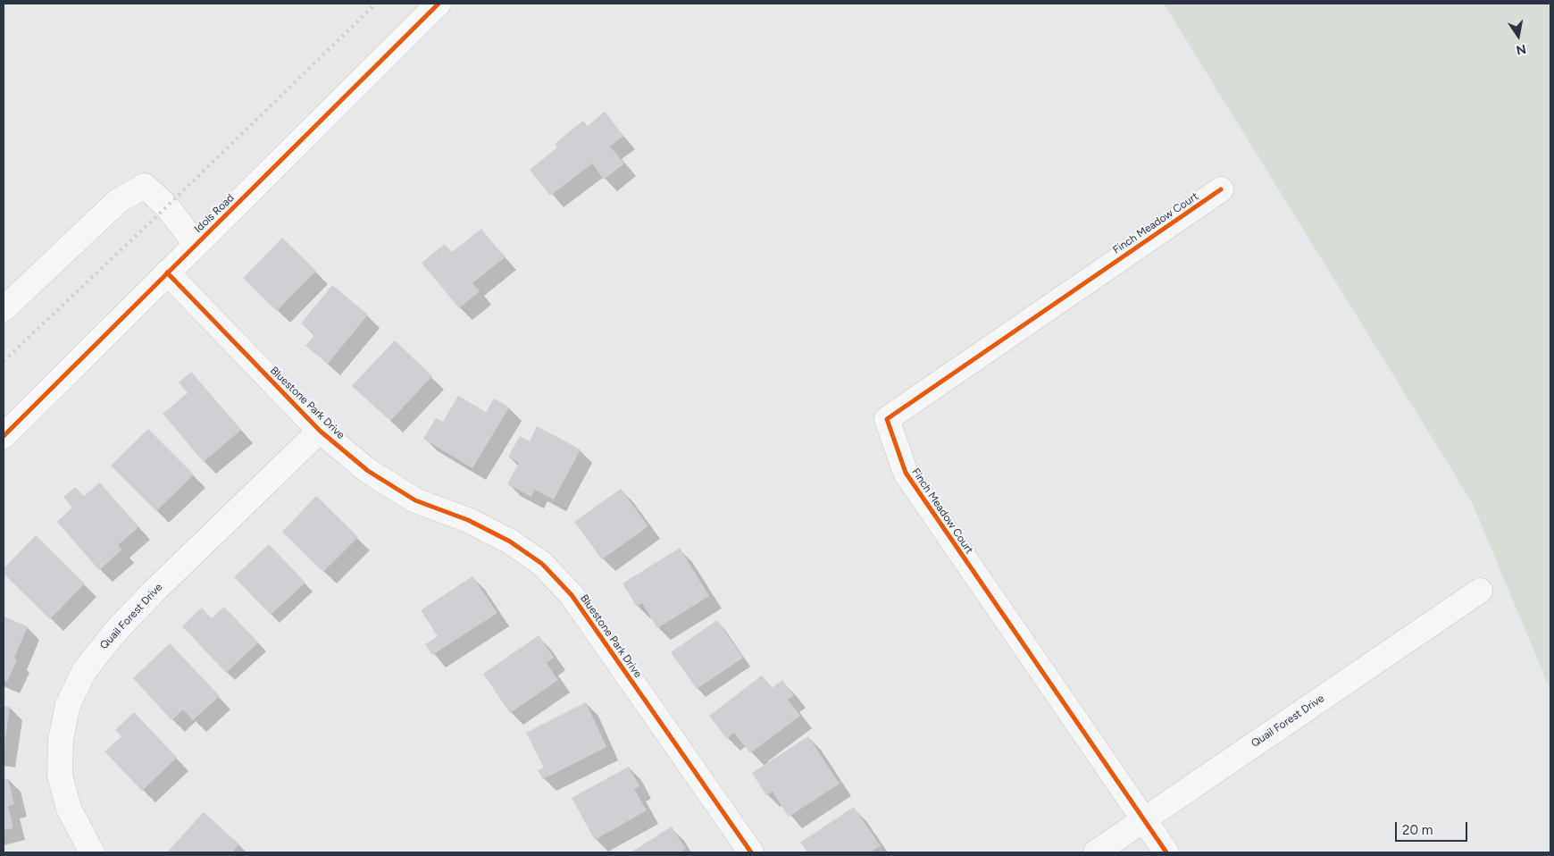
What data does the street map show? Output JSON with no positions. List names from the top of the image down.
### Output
{
  "streets": {
    "street": [
      "Idols Road",
      "Finch Meadow Court",
      "Bluestone Park Drive",
      "Quail Forest Drive"
    ]
  },
  "crossings": [
    ["Idols Road", "Bluestone Park Drive"],
    ["Finch Meadow Court", "Quail Forest Drive"],
    ["Bluestone Park Drive", "Quail Forest Drive"]
  ],
  "scale_bar": "20 m",
  "north": "bottom"
}
